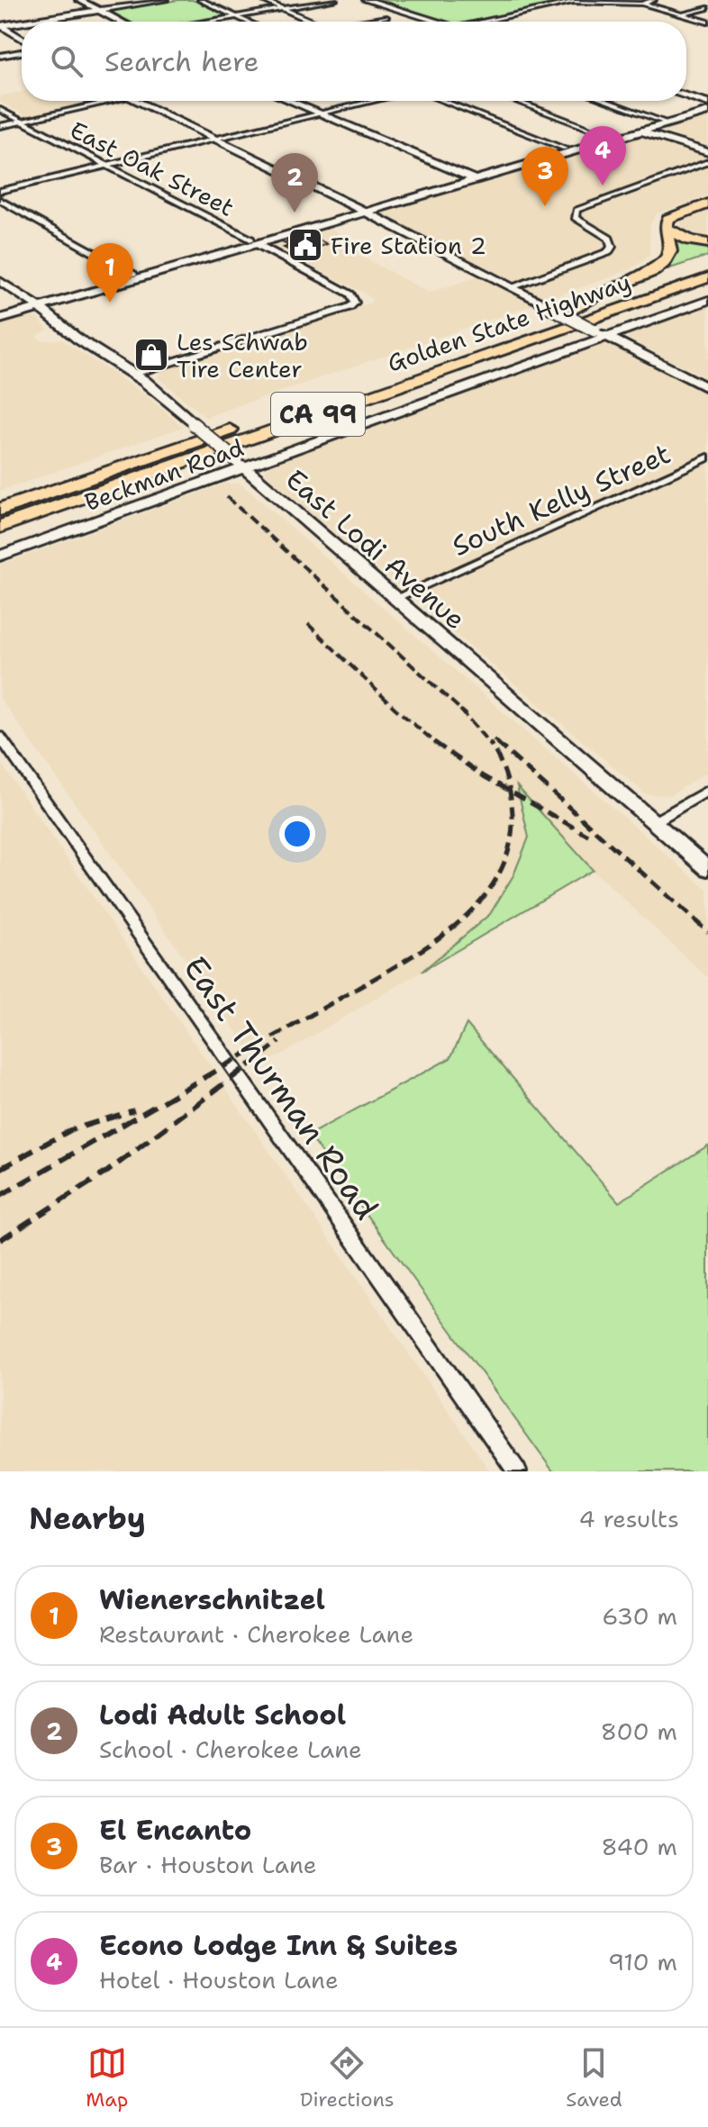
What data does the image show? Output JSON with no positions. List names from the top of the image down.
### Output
{
  "streets": {
    "highway": ["Golden State Highway", "CA 99"],
    "street": [
      "East Oak Street",
      "Beckman Road",
      "South Kelly Street",
      "East Lodi Avenue",
      "East Thurman Road"
    ]
  },
  "crossings": [
    ["East Oak Street", "East Lodi Avenue"],
    ["Beckman Road", "East Lodi Avenue"],
    ["South Kelly Street", "East Lodi Avenue"]
  ],
  "places": {
    "public building": ["Fire Station 2"],
    "shop": ["Les Schwab Tire Center"]
  },
  "page": {
    "search": "Search here",
    "pins": [
      "4",
      "3",
      "2",
      "1"
    ],
    "heading": ["Nearby", "4 results"],
    "list": [
      {
        "mark": "1",
        "name": "Wienerschnitzel",
        "note": "Restaurant · Cherokee Lane",
        "value": "630 m"
      },
      {
        "mark": "2",
        "name": "Lodi Adult School",
        "note": "School · Cherokee Lane",
        "value": "800 m"
      },
      {
        "mark": "3",
        "name": "El Encanto",
        "note": "Bar · Houston Lane",
        "value": "840 m"
      },
      {
        "mark": "4",
        "name": "Econo Lodge Inn & Suites",
        "note": "Hotel · Houston Lane",
        "value": "910 m"
      }
    ],
    "nav": ["Map", "Directions", "Saved"]
  }
}
